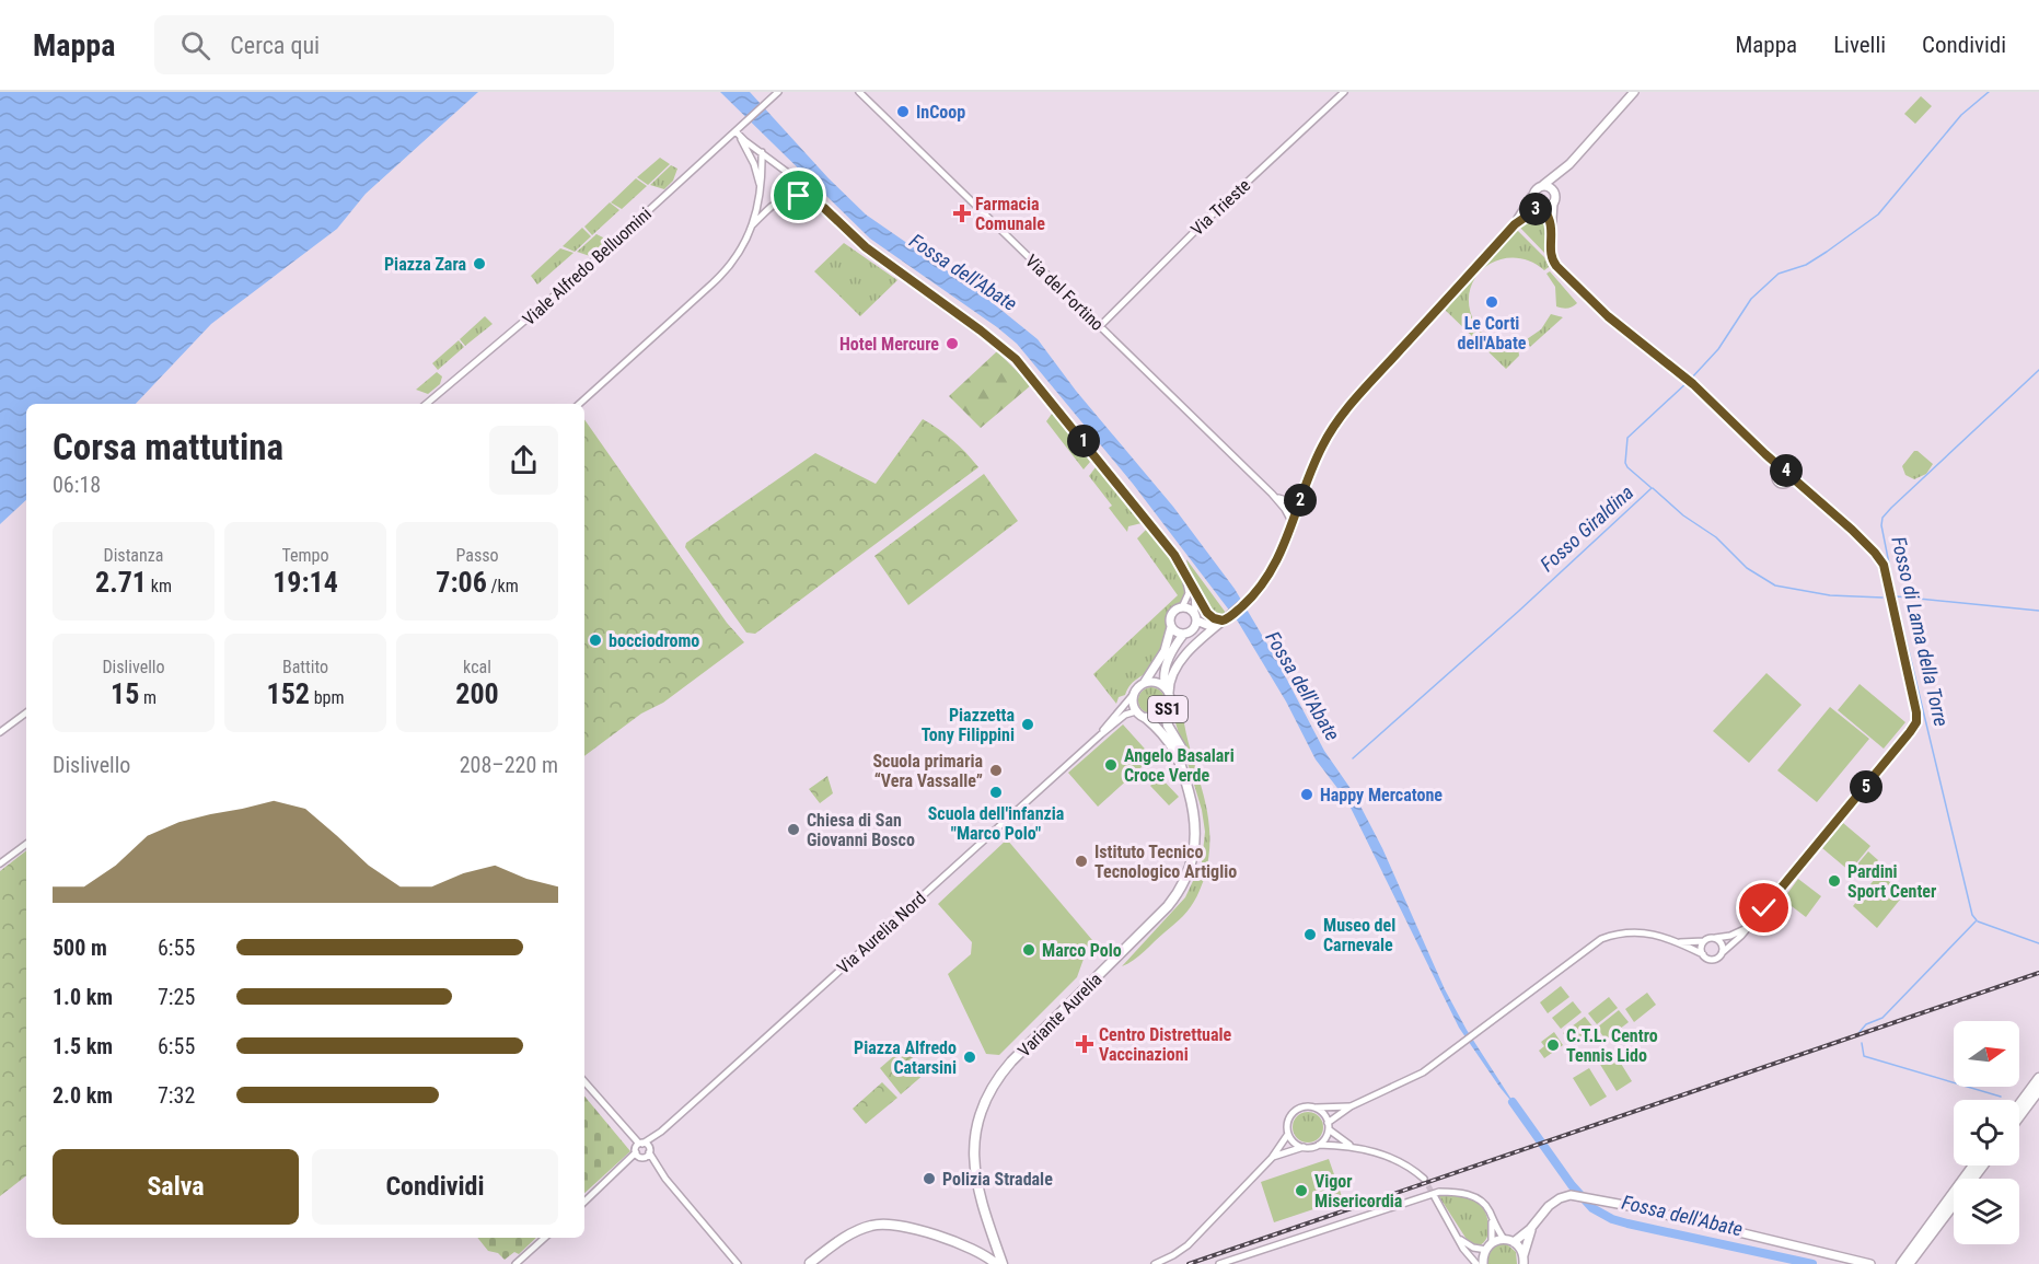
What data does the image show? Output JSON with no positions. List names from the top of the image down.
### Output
{
  "streets": {
    "highway": ["SS1", "Variante Aurelia"],
    "street": [
      "Via Trieste",
      "Viale Alfredo Belluomini",
      "Via del Fortino",
      "Via Aurelia Nord"
    ]
  },
  "crossings": [
    ["Via Trieste", "Via del Fortino"],
    ["SS1", "Via Aurelia Nord"],
    ["SS1", "Variante Aurelia"],
    ["Via Aurelia Nord", "Variante Aurelia"]
  ],
  "water": ["Fossa dell'Abate", "Fosso Giraldina", "Fosso di Lama della Torre"],
  "places": {
    "other": [
      "InCoop",
      "Piazza Zara",
      "Le Corti dell'Abate",
      "Hotel Mercure",
      "bocciodromo",
      "Piazzetta Tony Filippini",
      "Angelo Basalari Croce Verde",
      "Scuola primaria “Vera Vassalle”",
      "Scuola dell'infanzia \"Marco Polo\"",
      "Happy Mercatone",
      "Chiesa di San Giovanni Bosco",
      "Istituto Tecnico Tecnologico Artiglio",
      "Pardini Sport Center",
      "Museo del Carnevale",
      "Marco Polo",
      "C.T.L. Centro Tennis Lido",
      "Piazza Alfredo Catarsini",
      "Polizia Stradale",
      "Vigor Misericordia"
    ],
    "health": ["Farmacia Comunale", "Centro Distrettuale Vaccinazioni"]
  },
  "north": "right",
  "page": {
    "header": "Mappa",
    "search": "Cerca qui",
    "nav": ["Mappa", "Livelli", "Condividi"],
    "pins": [
      "3",
      "1",
      "4",
      "2",
      "5"
    ],
    "heading": ["Corsa mattutina", "06:18"],
    "stats": [
      ["Distanza", "2.71 km"],
      ["Tempo", "19:14"],
      ["Passo", "7:06 /km"],
      ["Dislivello", "15 m"],
      ["Battito", "152 bpm"],
      ["kcal", "200"]
    ],
    "chart": ["Dislivello", "208–220 m"],
    "list": [
      {
        "name": "500 m",
        "note": "6:55"
      },
      {
        "name": "1.0 km",
        "note": "7:25"
      },
      {
        "name": "1.5 km",
        "note": "6:55"
      },
      {
        "name": "2.0 km",
        "note": "7:32"
      }
    ],
    "buttons": ["Salva", "Condividi"]
  }
}
